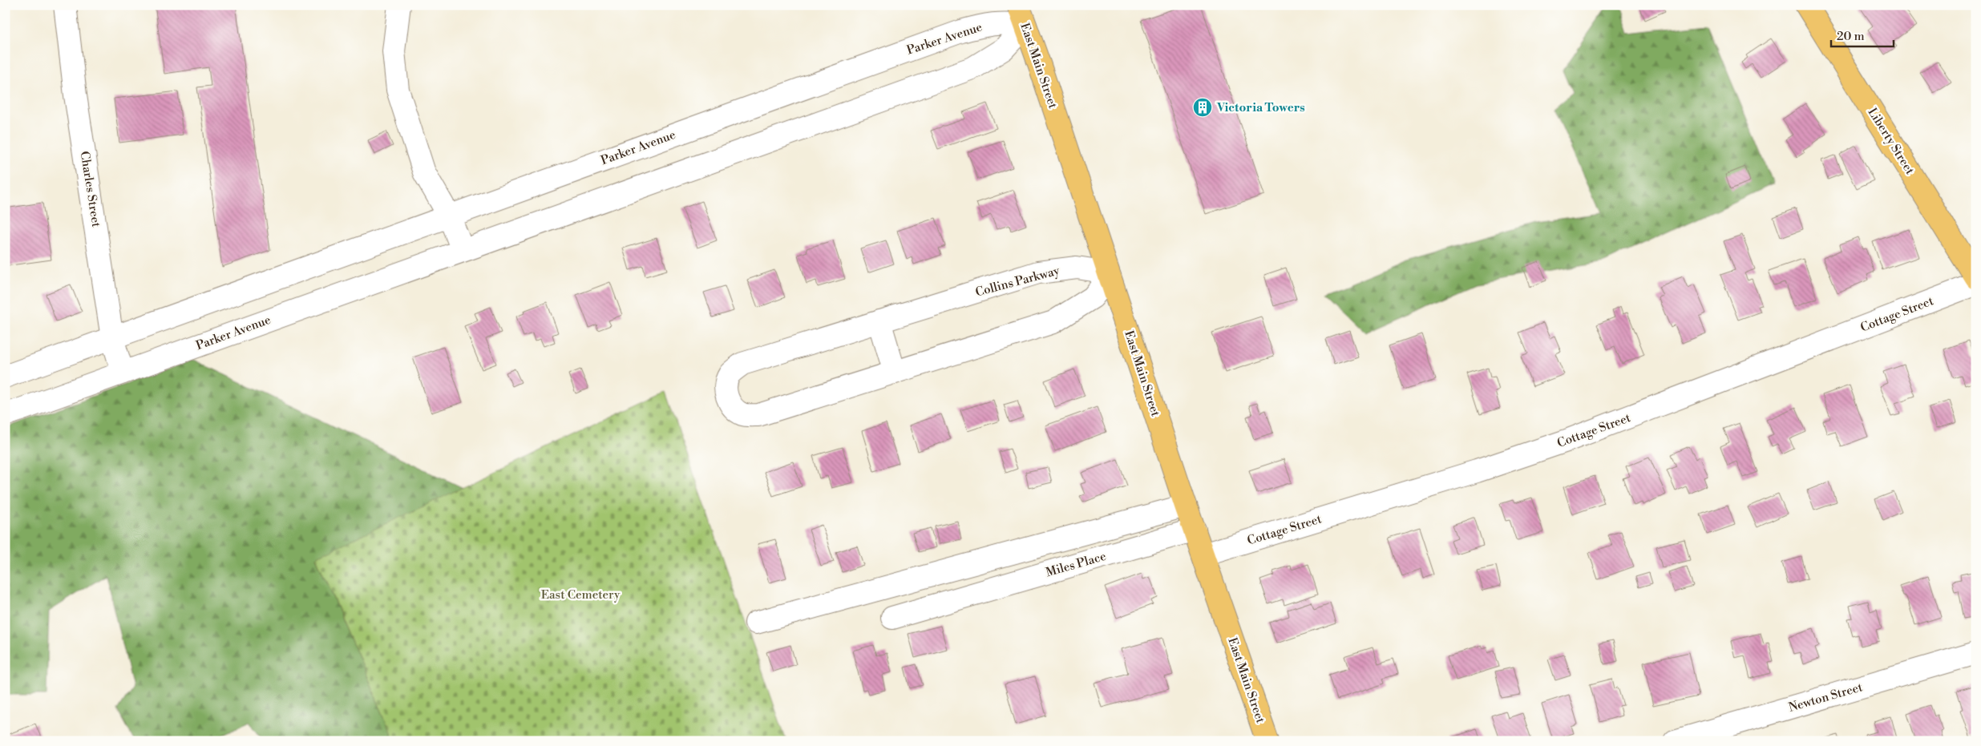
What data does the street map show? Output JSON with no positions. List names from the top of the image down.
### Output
{
  "streets": {
    "main road": ["East Main Street", "Liberty Street"],
    "street": [
      "Parker Avenue",
      "Charles Street",
      "Collins Parkway",
      "Cottage Street",
      "Miles Place",
      "Newton Street"
    ]
  },
  "crossings": [
    ["Parker Avenue", "East Main Street"],
    ["Parker Avenue", "Charles Street"],
    ["East Main Street", "Collins Parkway"],
    ["East Main Street", "Cottage Street"],
    ["East Main Street", "Miles Place"]
  ],
  "parks": ["East Cemetery"],
  "places": {
    "building": ["Victoria Towers"]
  },
  "scale_bar": "20 m"
}
